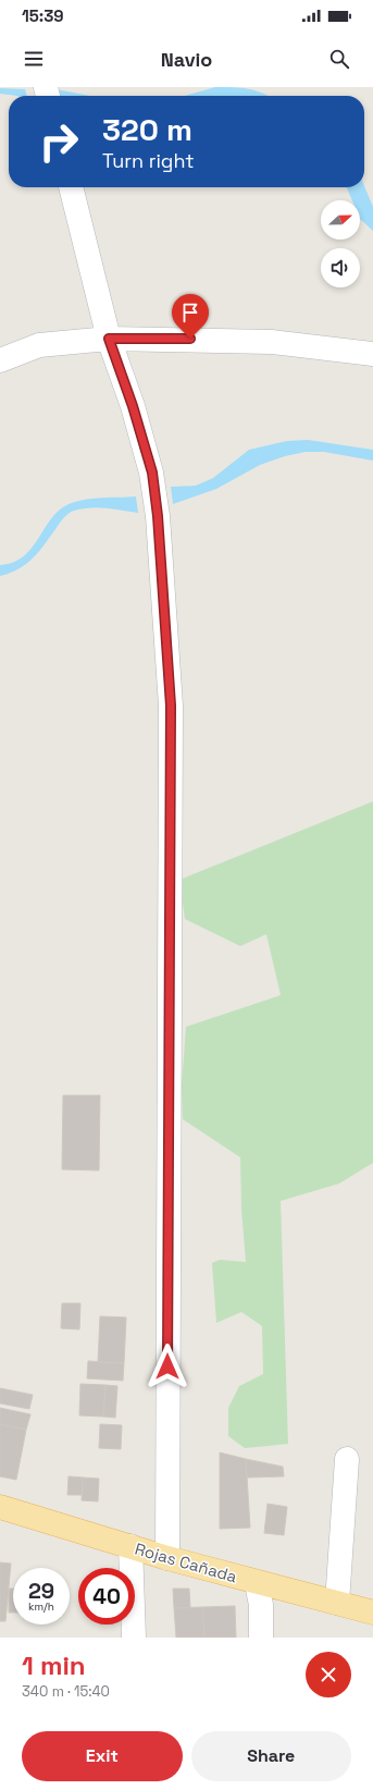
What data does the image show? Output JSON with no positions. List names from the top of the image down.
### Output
{
  "streets": {
    "main road": ["Rojas Cañada"]
  },
  "north": "right",
  "page": {
    "status": "15:39",
    "header": "Navio",
    "turn": ["320 m", "Turn right"],
    "speed": "29 km/h",
    "limit": "40",
    "heading": ["1 min", "340 m · 15:40"],
    "buttons": ["Exit", "Share"]
  }
}
